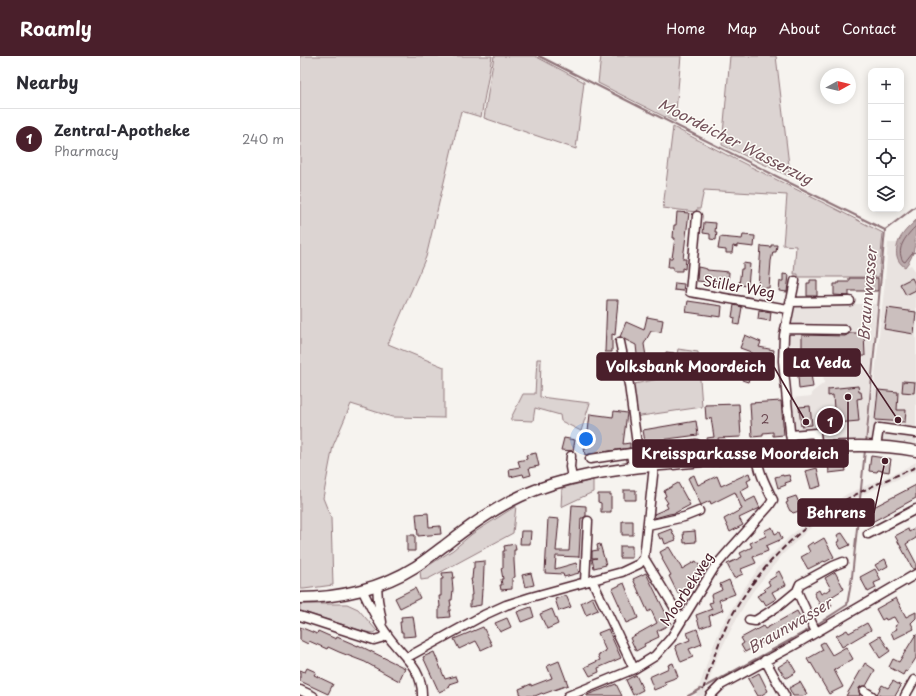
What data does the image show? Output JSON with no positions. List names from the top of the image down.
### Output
{
  "streets": {
    "street": ["Stiller Weg", "Moorbekweg"]
  },
  "water": ["Moordeicher Wasserzug", "Braunwasser"],
  "places": [
    "Kreissparkasse Moordeich",
    "La Veda",
    "Volksbank Moordeich",
    "Behrens"
  ],
  "house_numbers": ["2"],
  "north": "right",
  "page": {
    "header": "Roamly",
    "nav": [
      "Home",
      "Map",
      "About",
      "Contact"
    ],
    "heading": "Nearby",
    "map_buttons": ["+", "−"],
    "list": [
      {
        "mark": "1",
        "name": "Zentral-Apotheke",
        "note": "Pharmacy",
        "value": "240 m"
      }
    ],
    "pins": "1"
  }
}
